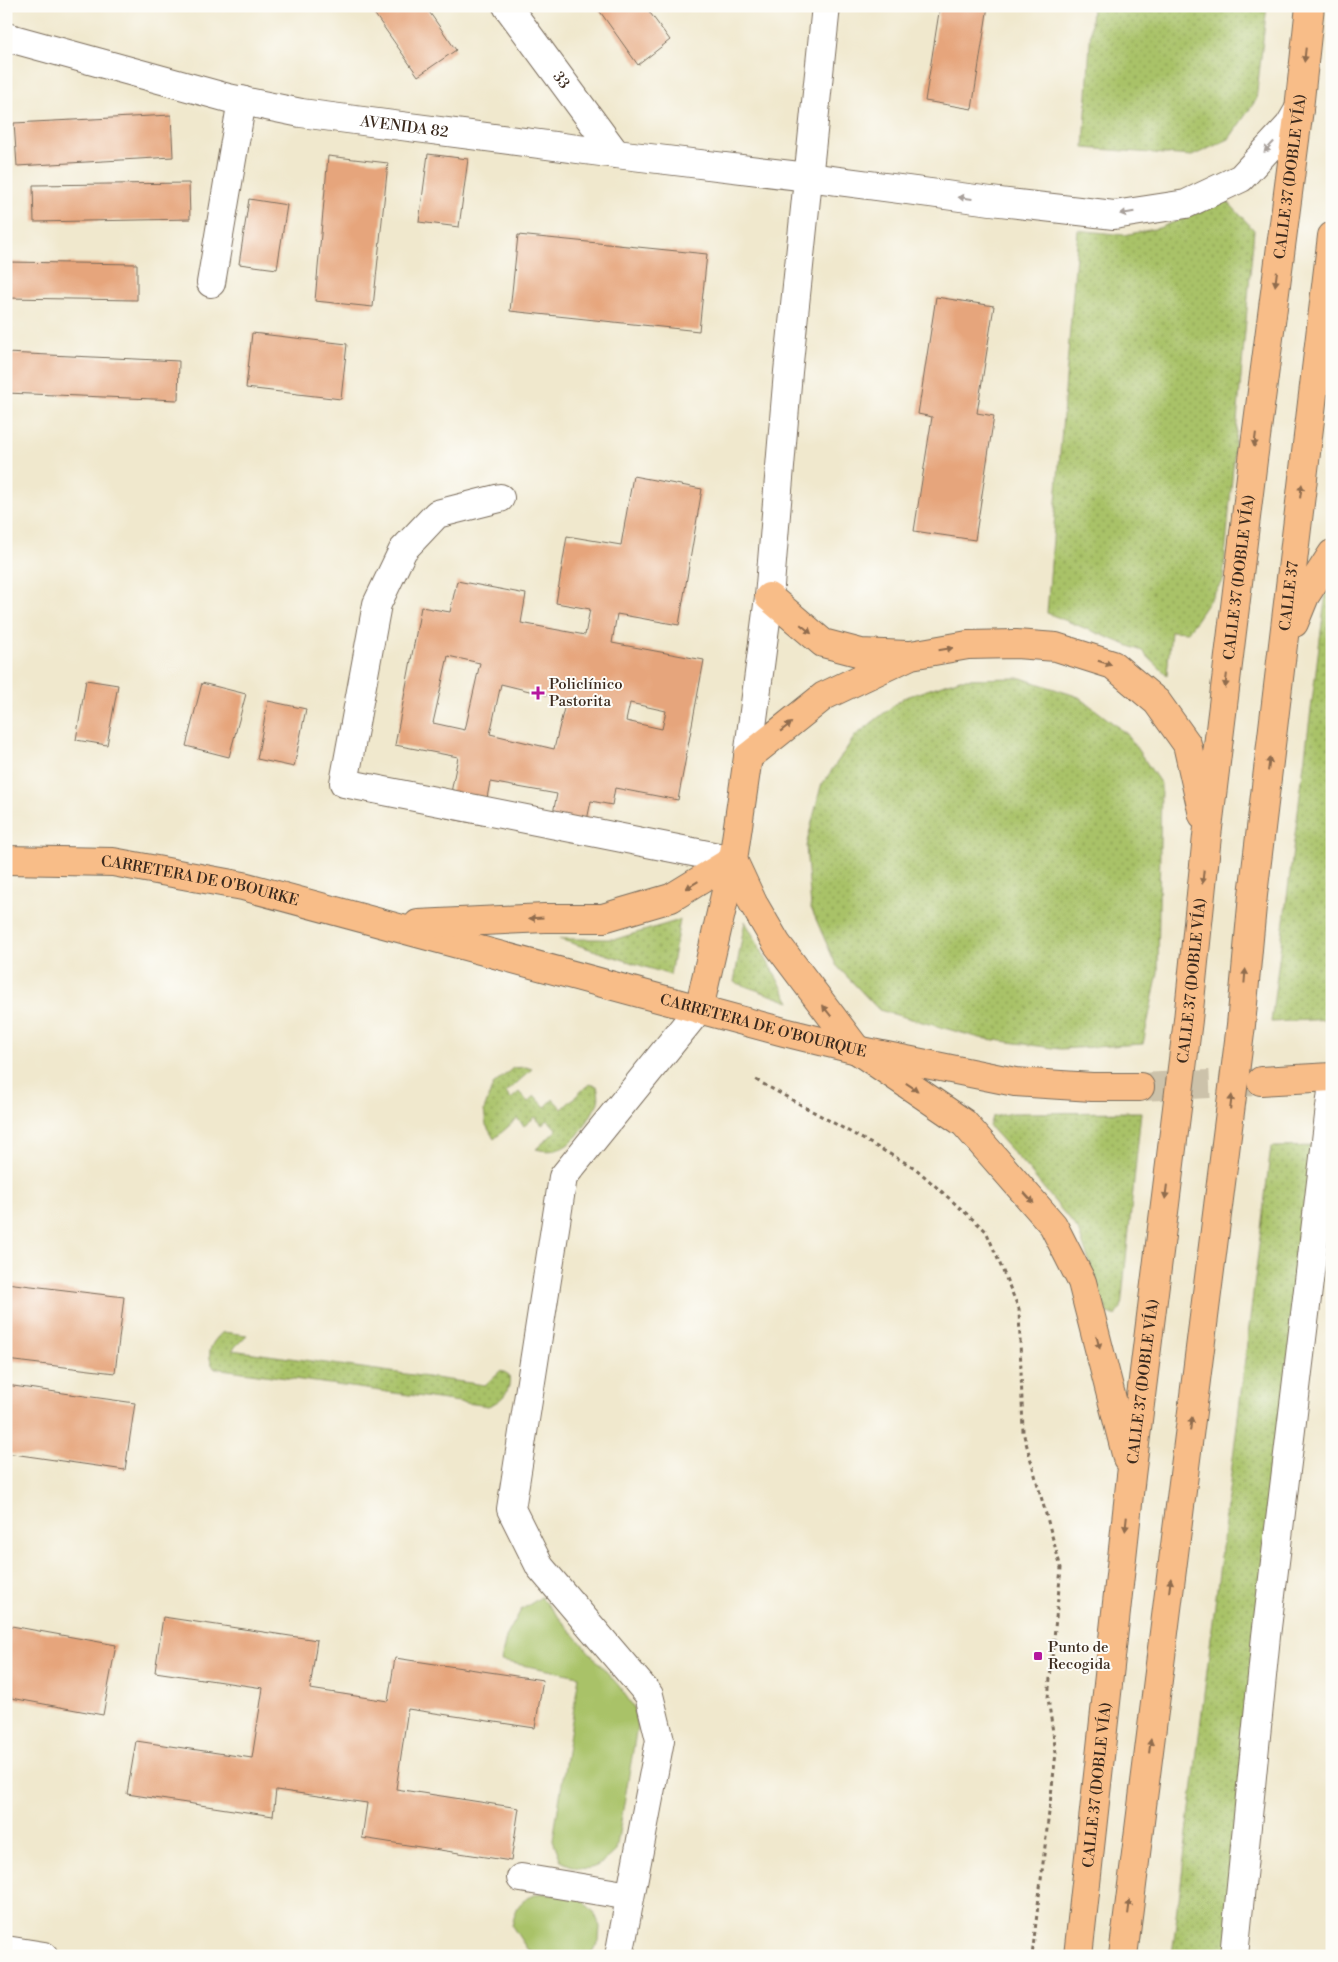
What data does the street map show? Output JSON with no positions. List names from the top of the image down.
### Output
{
  "streets": {
    "main road": [
      "CALLE 37 (DOBLE VÍA)",
      "CALLE 37",
      "CARRETERA DE O'BOURKE",
      "CARRETERA DE O'BOURQUE"
    ],
    "street": ["33", "AVENIDA 82"]
  },
  "crossings": [
    ["33", "AVENIDA 82"],
    ["AVENIDA 82", "CALLE 37 (DOBLE VÍA)"],
    ["CARRETERA DE O'BOURKE", "CARRETERA DE O'BOURQUE"]
  ],
  "one_way": ["AVENIDA 82", "CALLE 37"],
  "places": {
    "health": ["Policlínico Pastorita"],
    "transit": ["Punto de Recogida"]
  }
}
